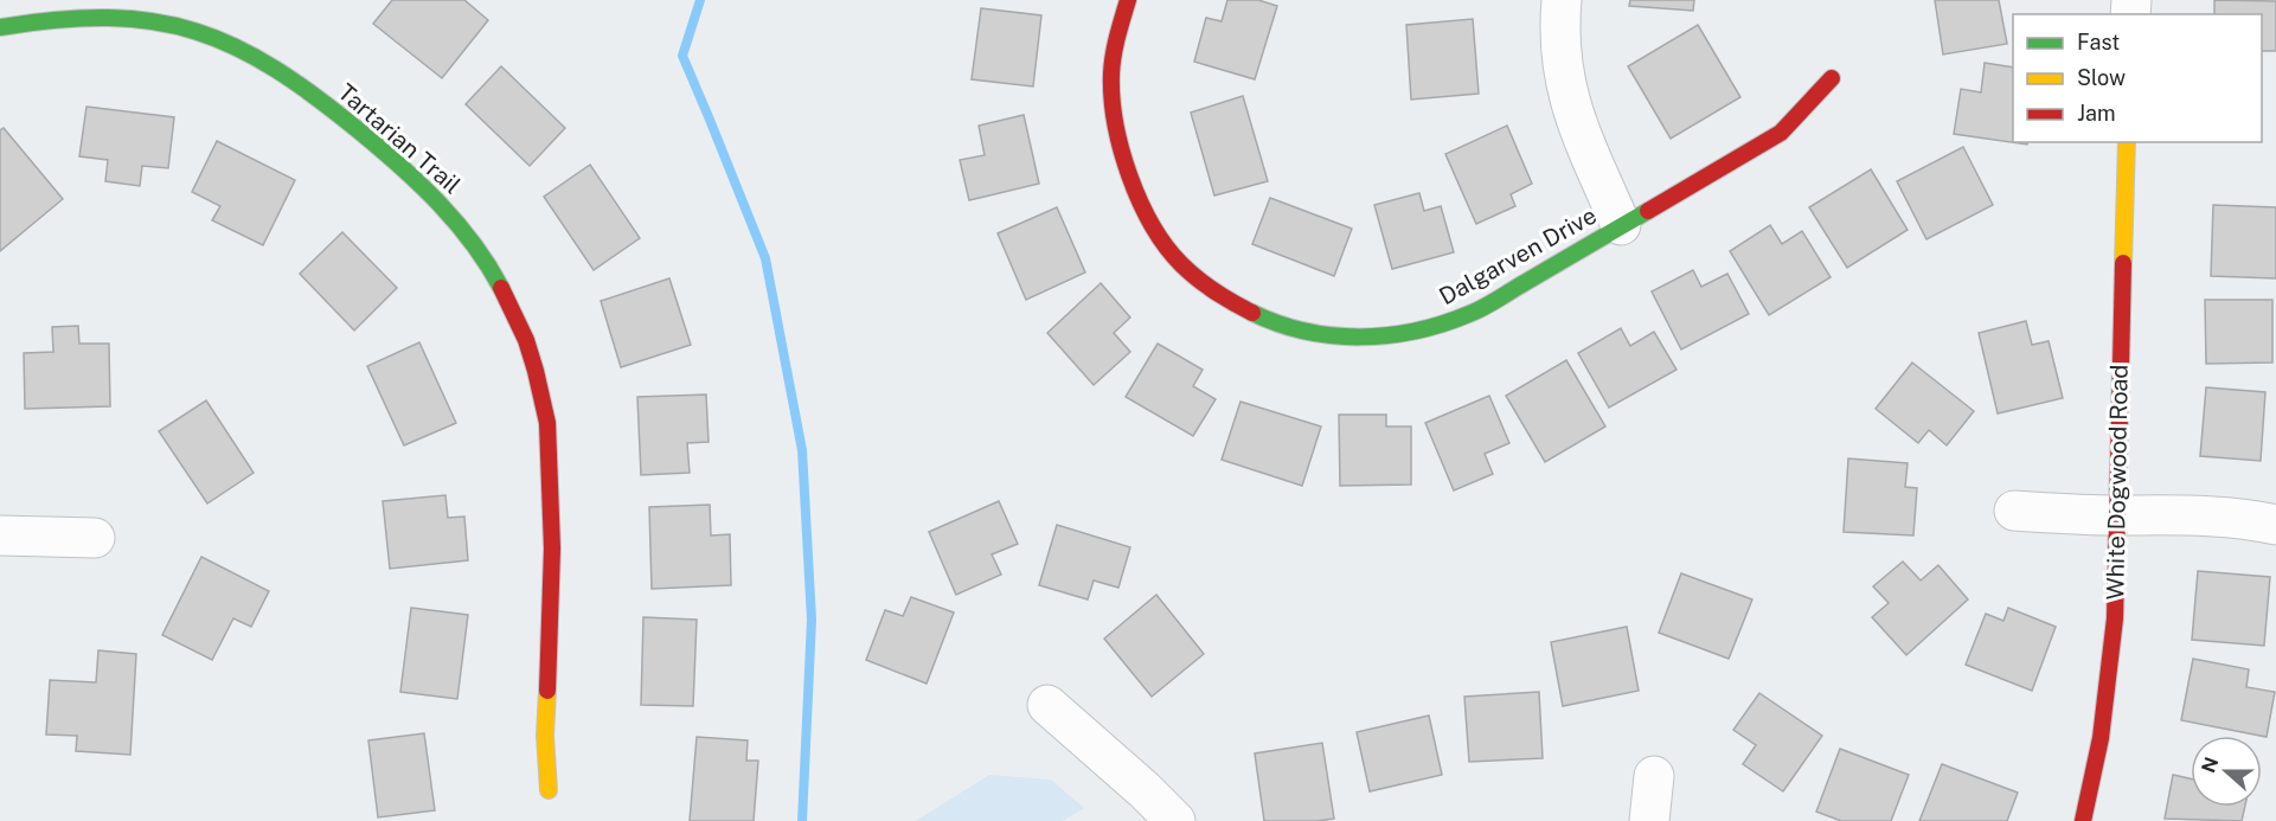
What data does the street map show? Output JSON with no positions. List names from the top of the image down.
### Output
{
  "streets": {
    "street": ["Tartarian Trail", "Dalgarven Drive", "White Dogwood Road"]
  },
  "legend": ["Fast", "Slow", "Jam"],
  "north": "left"
}
